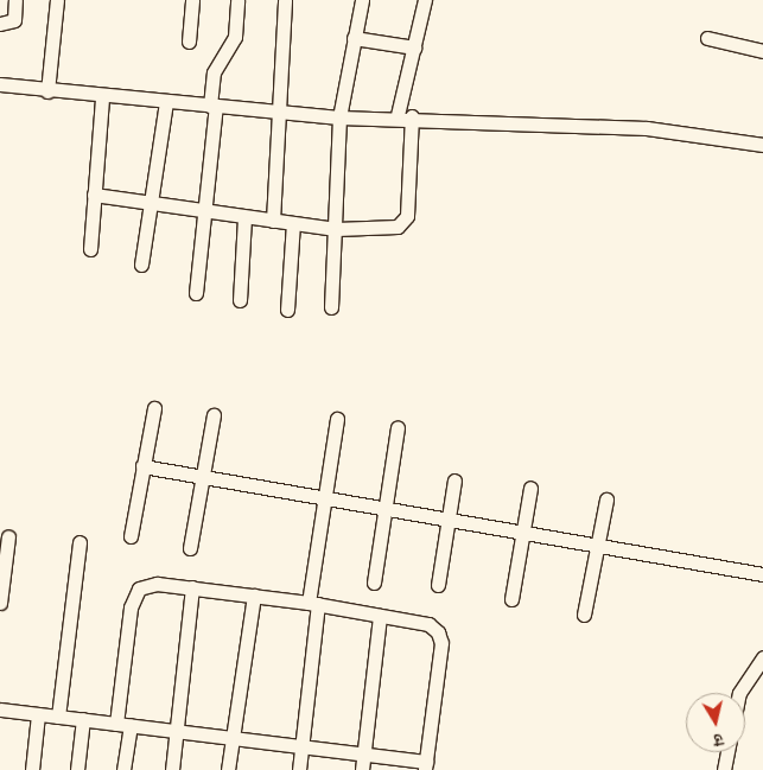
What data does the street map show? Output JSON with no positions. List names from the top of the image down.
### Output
{
  "north": "bottom"
}
